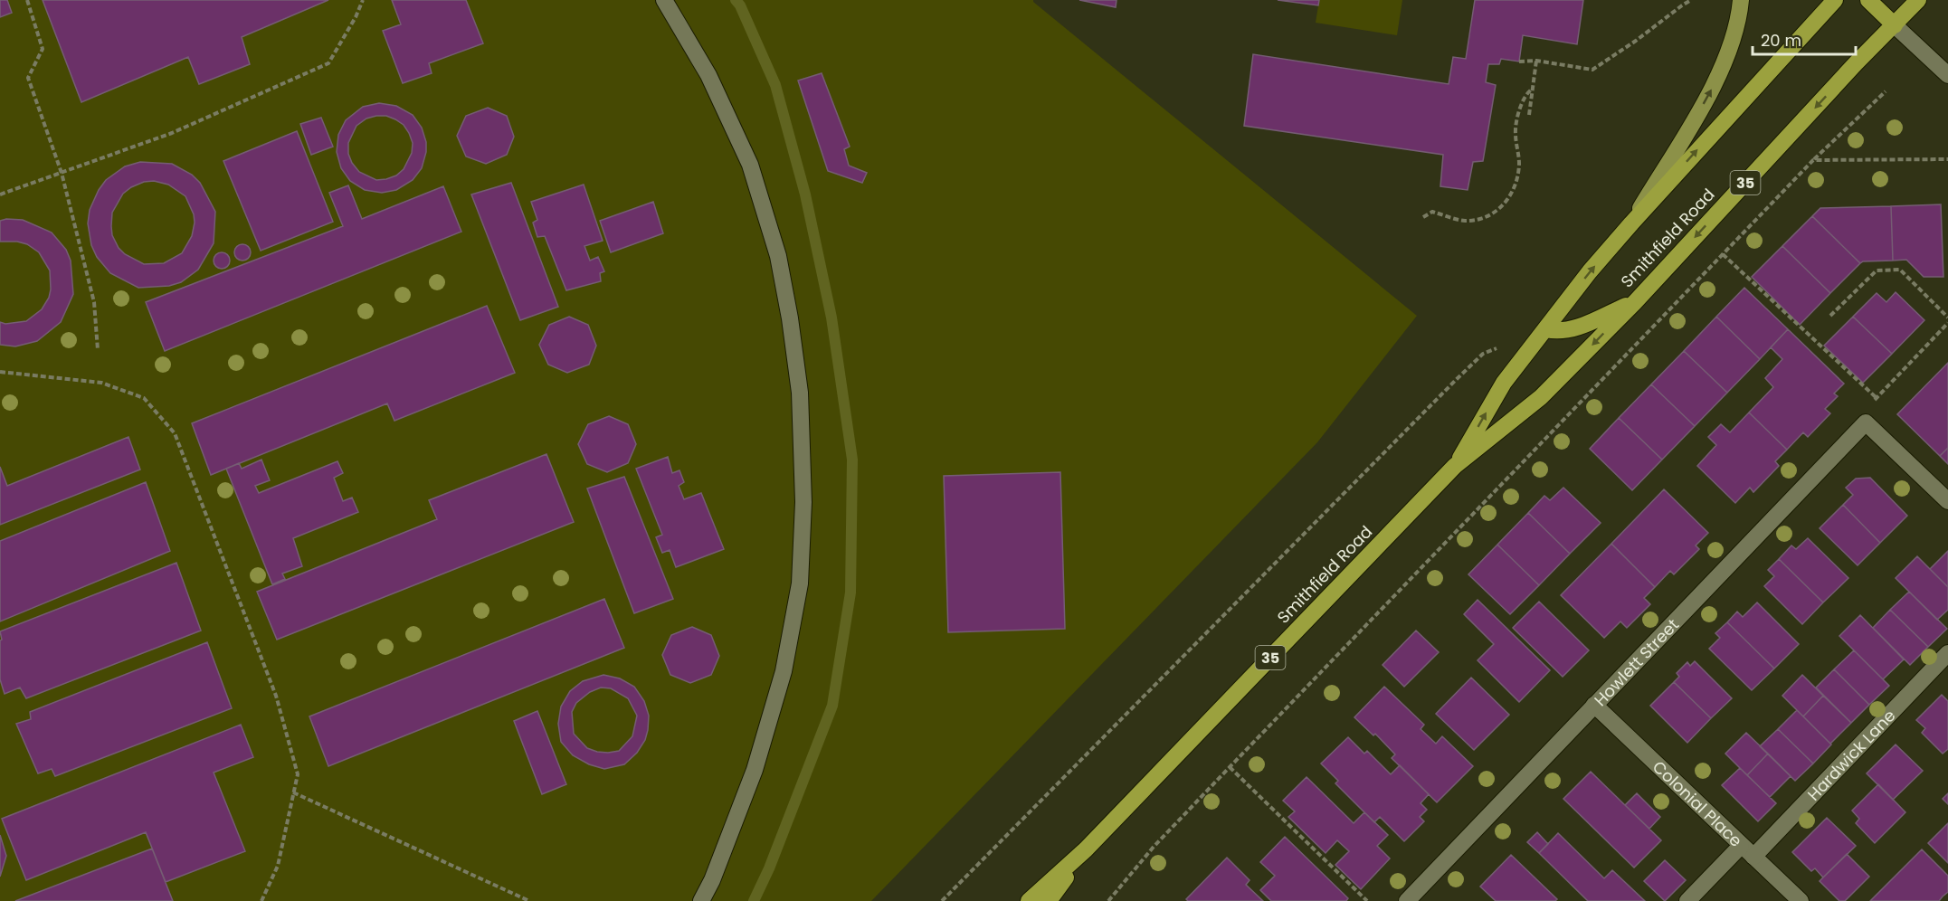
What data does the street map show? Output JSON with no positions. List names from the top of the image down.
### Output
{
  "streets": {
    "highway": ["35", "Smithfield Road"],
    "street": ["Howlett Street", "Hardwick Lane", "Colonial Place"]
  },
  "crossings": [
    ["Howlett Street", "Colonial Place"],
    ["Hardwick Lane", "Colonial Place"]
  ],
  "scale_bar": "20 m"
}
